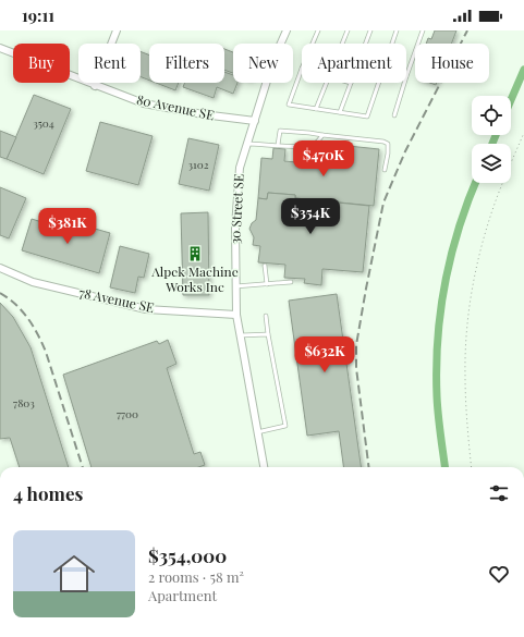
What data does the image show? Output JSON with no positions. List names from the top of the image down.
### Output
{
  "streets": {
    "street": ["80 Avenue SE", "30 Street SE", "78 Avenue SE"]
  },
  "crossings": [
    ["80 Avenue SE", "30 Street SE"],
    ["30 Street SE", "78 Avenue SE"]
  ],
  "places": {
    "building": ["Alpek Machine Works Inc"]
  },
  "house_numbers": [
    "3504",
    "3102",
    "7803",
    "7700"
  ],
  "page": {
    "status": "19:11",
    "chip": [
      "Buy",
      "Rent",
      "Filters",
      "New",
      "Apartment",
      "House"
    ],
    "price": [
      "$470K",
      "$354K",
      "$381K",
      "$632K"
    ],
    "heading": "4 homes",
    "list": [
      {
        "name": "$354,000",
        "note": "2 rooms · 58 m² · Apartment"
      }
    ]
  }
}
